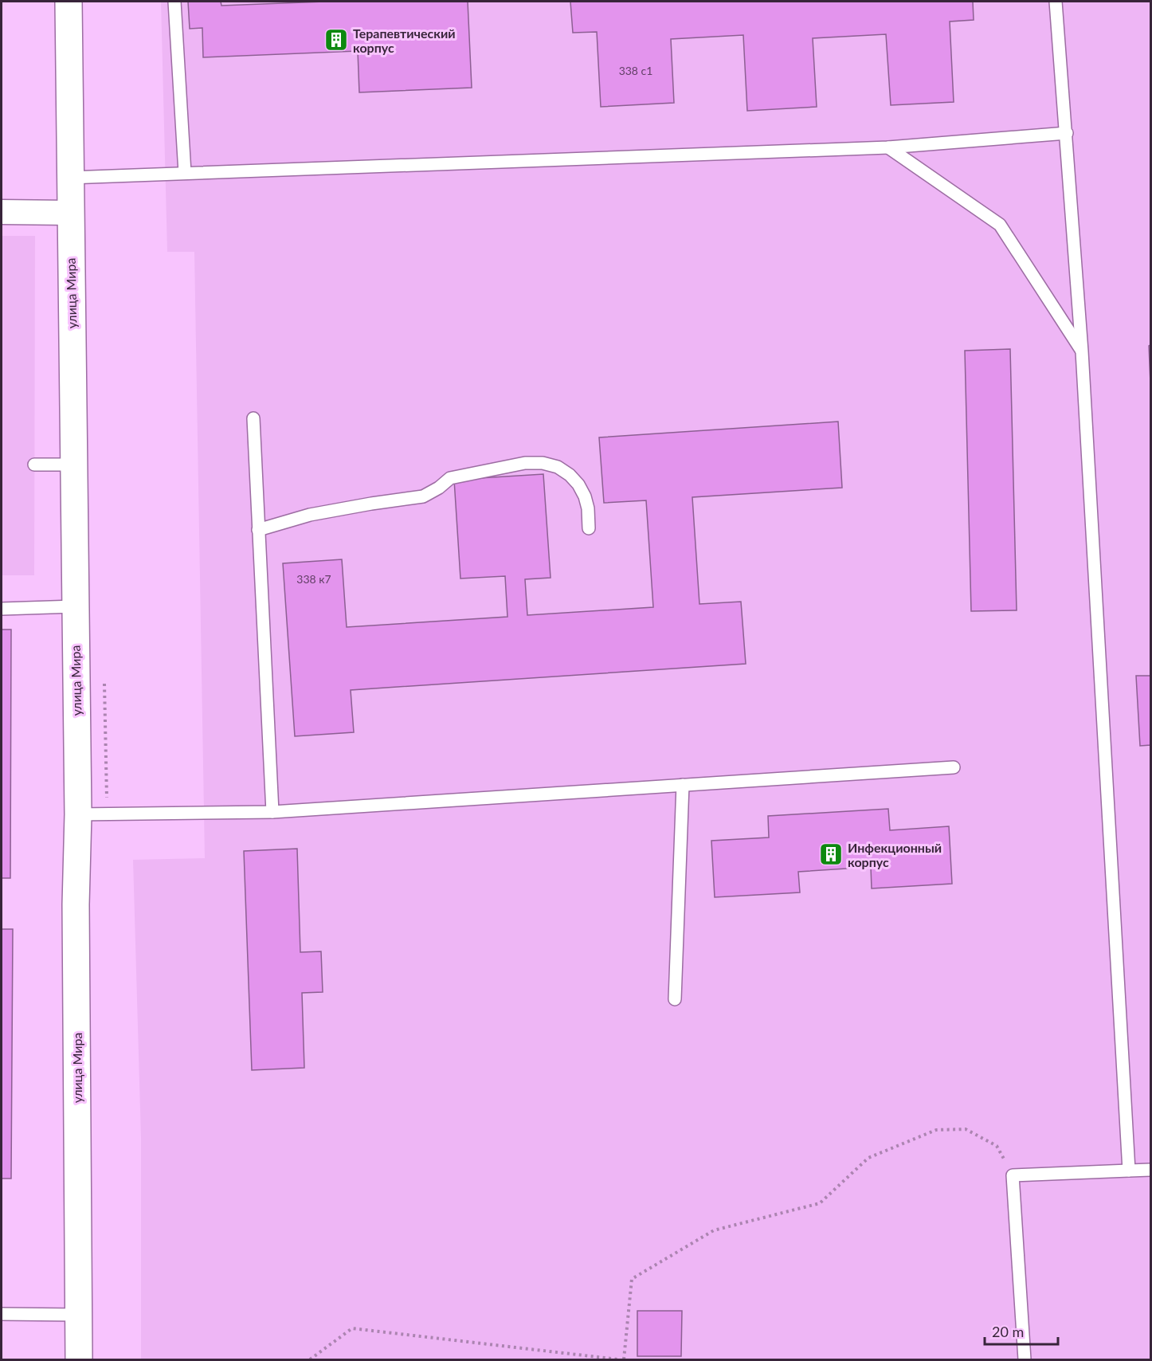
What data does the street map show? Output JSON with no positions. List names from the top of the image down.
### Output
{
  "streets": {
    "street": ["улица Мира"]
  },
  "places": {
    "building": ["Терапевтический корпус", "Инфекционный корпус"]
  },
  "house_numbers": ["338 с1", "338 к7"],
  "scale_bar": "20 m"
}
